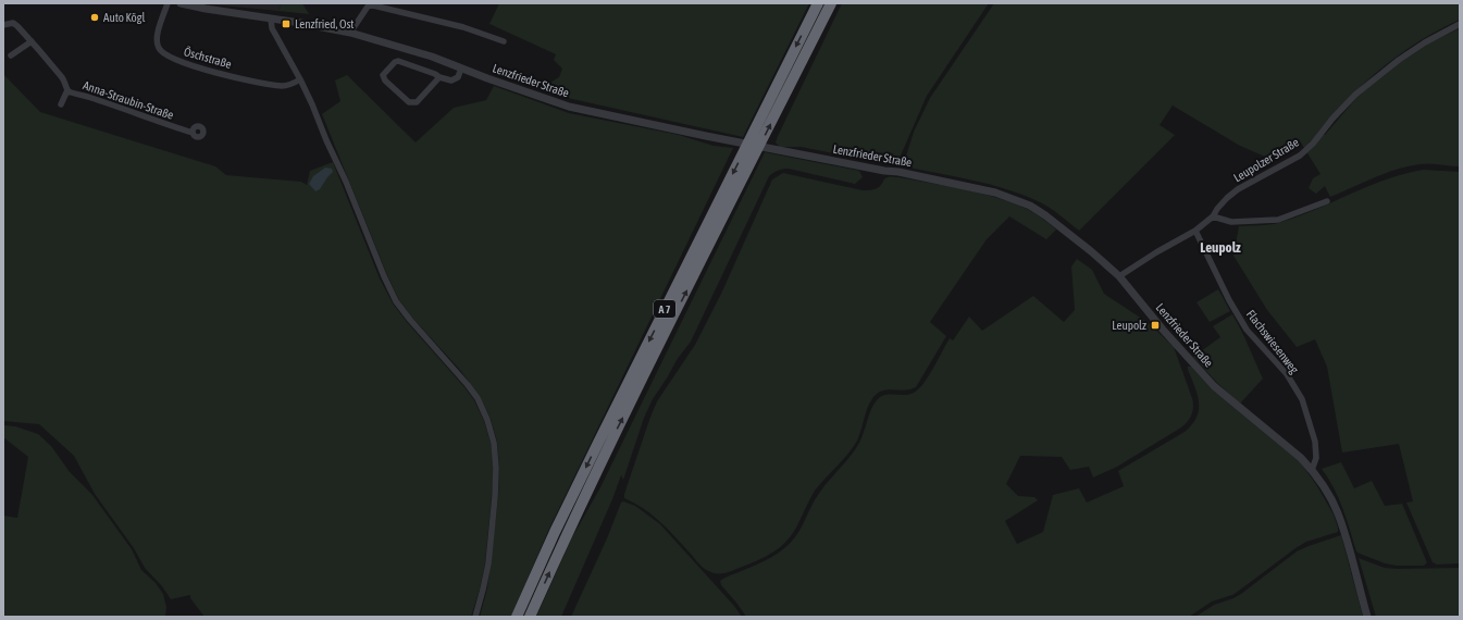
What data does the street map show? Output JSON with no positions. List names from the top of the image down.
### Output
{
  "streets": {
    "highway": ["A 7"],
    "street": [
      "Öschstraße",
      "Lenzfrieder Straße",
      "Anna-Straubin-Straße",
      "Leupolzer Straße",
      "Flachswiesenweg"
    ]
  },
  "crossings": [
    ["Lenzfrieder Straße", "Leupolzer Straße"],
    ["Lenzfrieder Straße", "Flachswiesenweg"],
    ["Leupolzer Straße", "Flachswiesenweg"]
  ],
  "districts": ["Leupolz"],
  "places": {
    "other": ["Auto Kögl"],
    "transit": ["Lenzfried, Ost", "Leupolz"]
  }
}
